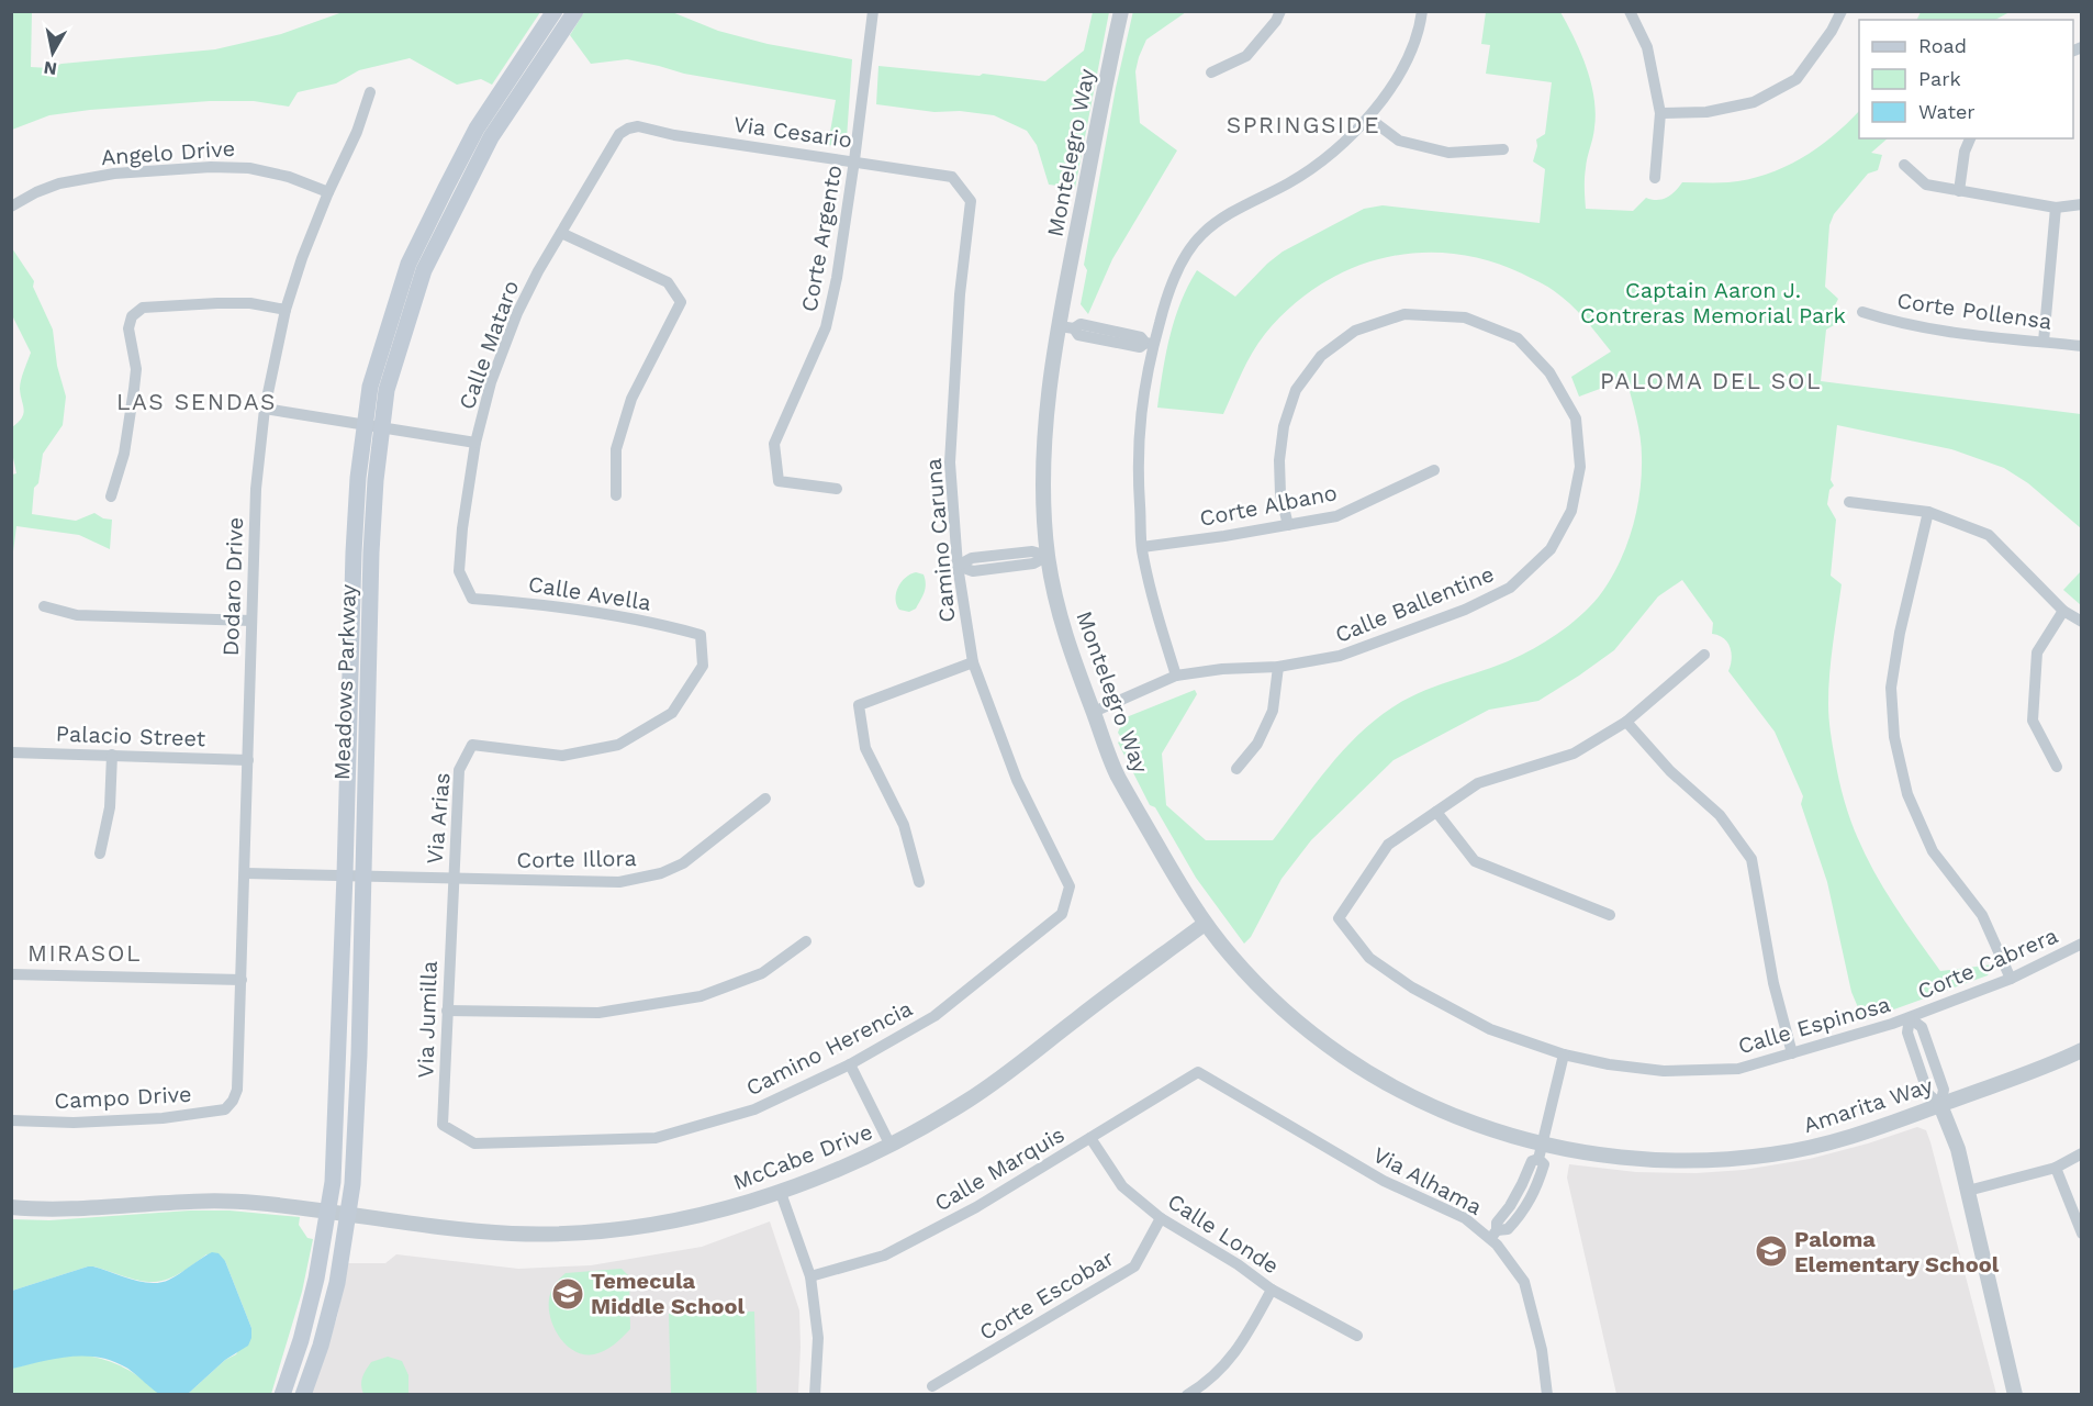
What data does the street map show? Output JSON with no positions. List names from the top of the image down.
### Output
{
  "streets": {
    "main road": ["Meadows Parkway"],
    "street": [
      "Via Cesario",
      "Angelo Drive",
      "Montelegro Way",
      "Corte Argento",
      "Corte Pollensa",
      "Calle Mataro",
      "Corte Albano",
      "Camino Caruna",
      "Dodaro Drive",
      "Calle Avella",
      "Calle Ballentine",
      "Palacio Street",
      "Via Arias",
      "Corte Illora",
      "Corte Cabrera",
      "Via Jumilla",
      "Calle Espinosa",
      "Camino Herencia",
      "Campo Drive",
      "Amarita Way",
      "McCabe Drive",
      "Calle Marquis",
      "Via Alhama",
      "Calle Londe",
      "Corte Escobar"
    ]
  },
  "crossings": [
    ["Via Cesario", "Corte Argento"],
    ["Via Cesario", "Calle Mataro"],
    ["Via Cesario", "Camino Caruna"],
    ["Angelo Drive", "Dodaro Drive"],
    ["Montelegro Way", "Calle Ballentine"],
    ["Montelegro Way", "Amarita Way"],
    ["Montelegro Way", "McCabe Drive"],
    ["Calle Mataro", "Calle Avella"],
    ["Corte Albano", "Calle Ballentine"],
    ["Camino Caruna", "Camino Herencia"],
    ["Dodaro Drive", "Palacio Street"],
    ["Dodaro Drive", "Corte Illora"],
    ["Dodaro Drive", "Campo Drive"],
    ["Calle Avella", "Via Arias"],
    ["Meadows Parkway", "Corte Illora"],
    ["Meadows Parkway", "McCabe Drive"],
    ["Via Arias", "Corte Illora"],
    ["Via Arias", "Via Jumilla"],
    ["Corte Illora", "Via Jumilla"],
    ["Corte Cabrera", "Calle Espinosa"],
    ["Via Jumilla", "Camino Herencia"],
    ["Calle Marquis", "Via Alhama"],
    ["Calle Marquis", "Calle Londe"],
    ["Calle Londe", "Corte Escobar"]
  ],
  "districts": [
    "SPRINGSIDE",
    "PALOMA DEL SOL",
    "LAS SENDAS",
    "MIRASOL"
  ],
  "parks": ["Captain Aaron J. Contreras Memorial Park"],
  "places": {
    "school or university": ["Paloma Elementary School", "Temecula Middle School"]
  },
  "legend": ["Road", "Park", "Water"],
  "north": "bottom"
}
